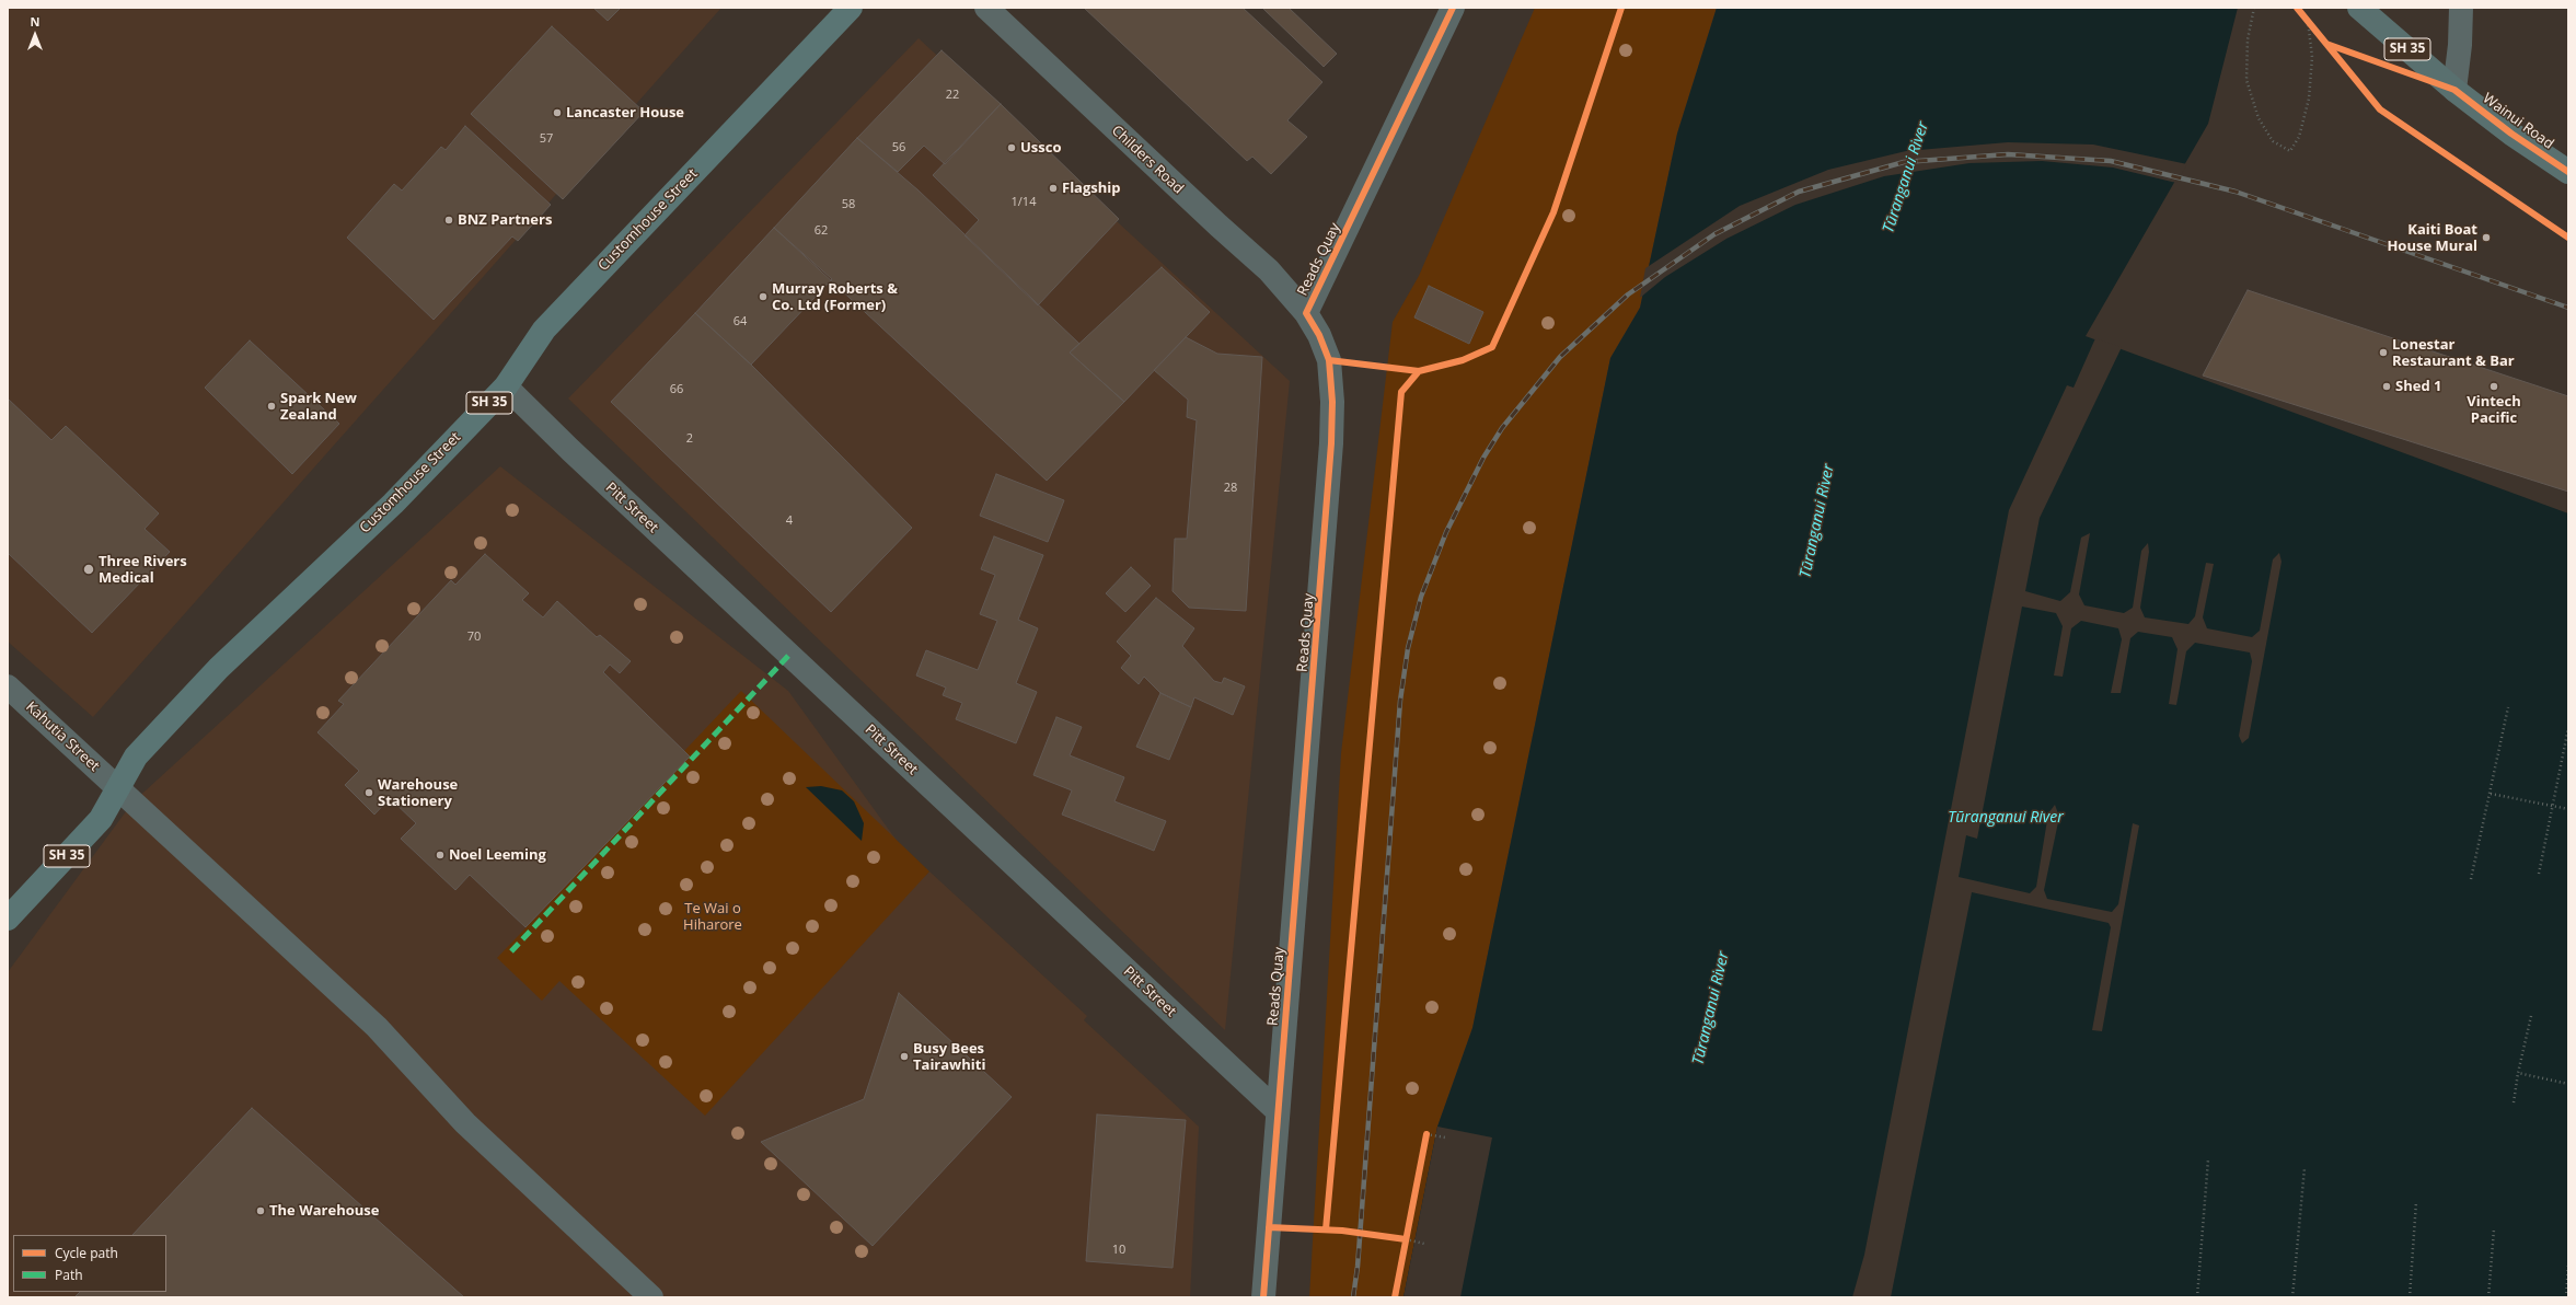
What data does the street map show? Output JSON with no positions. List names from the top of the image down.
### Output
{
  "streets": {
    "highway": ["SH 35", "Customhouse Street"],
    "main road": ["Wainui Road"],
    "street": [
      "Childers Road",
      "Reads Quay",
      "Pitt Street",
      "Kahutia Street"
    ]
  },
  "crossings": [
    ["SH 35", "Wainui Road"],
    ["Childers Road", "Reads Quay"],
    ["Customhouse Street", "Pitt Street"],
    ["Customhouse Street", "Kahutia Street"],
    ["Reads Quay", "Pitt Street"]
  ],
  "water": ["Tūranganui River"],
  "parks": ["Te Wai o Hiharore"],
  "places": [
    "Lancaster House",
    "Ussco",
    "Flagship",
    "BNZ Partners",
    "Kaiti Boat House Mural",
    "Murray Roberts & Co. Ltd (Former)",
    "Lonestar Restaurant & Bar",
    "Shed 1",
    "Vintech Pacific",
    "Spark New Zealand",
    "Three Rivers Medical",
    "Warehouse Stationery",
    "Noel Leeming",
    "Busy Bees Tairawhiti",
    "The Warehouse"
  ],
  "house_numbers": [
    "22",
    "57",
    "56",
    "1/14",
    "58",
    "62",
    "64",
    "66",
    "2",
    "28",
    "4",
    "70",
    "10"
  ],
  "legend": ["Cycle path", "Path"],
  "north": "top"
}
